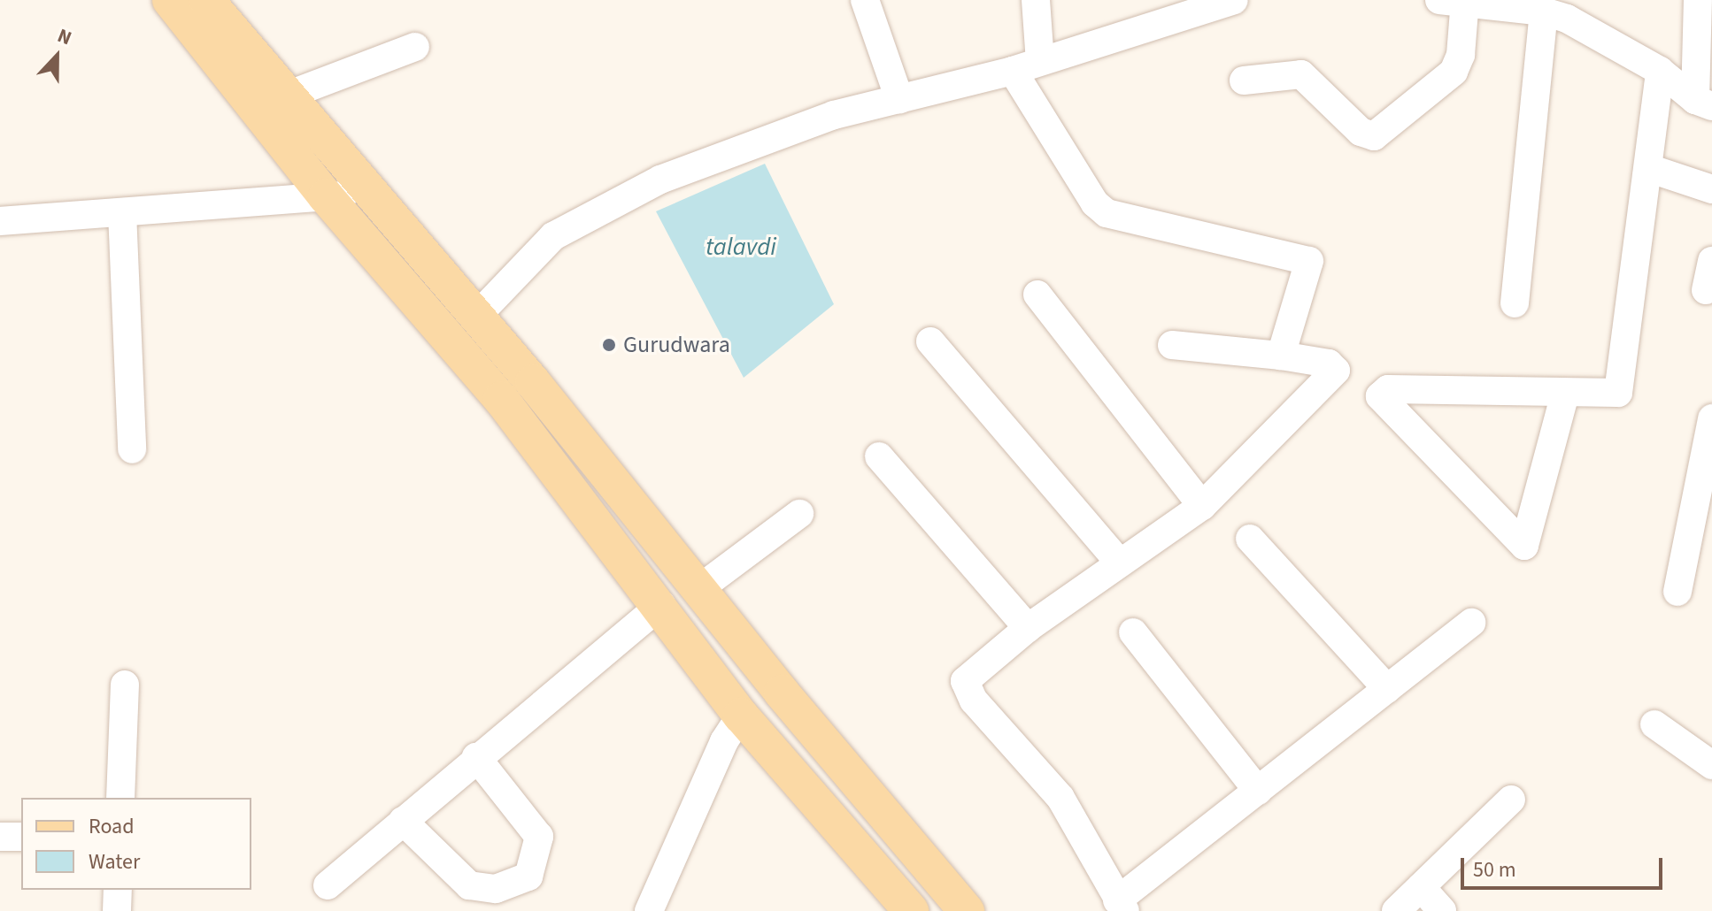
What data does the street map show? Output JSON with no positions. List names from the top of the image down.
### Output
{
  "water": ["talavdi"],
  "places": ["Gurudwara"],
  "legend": ["Road", "Water"],
  "scale_bar": "50 m",
  "north": "top"
}
